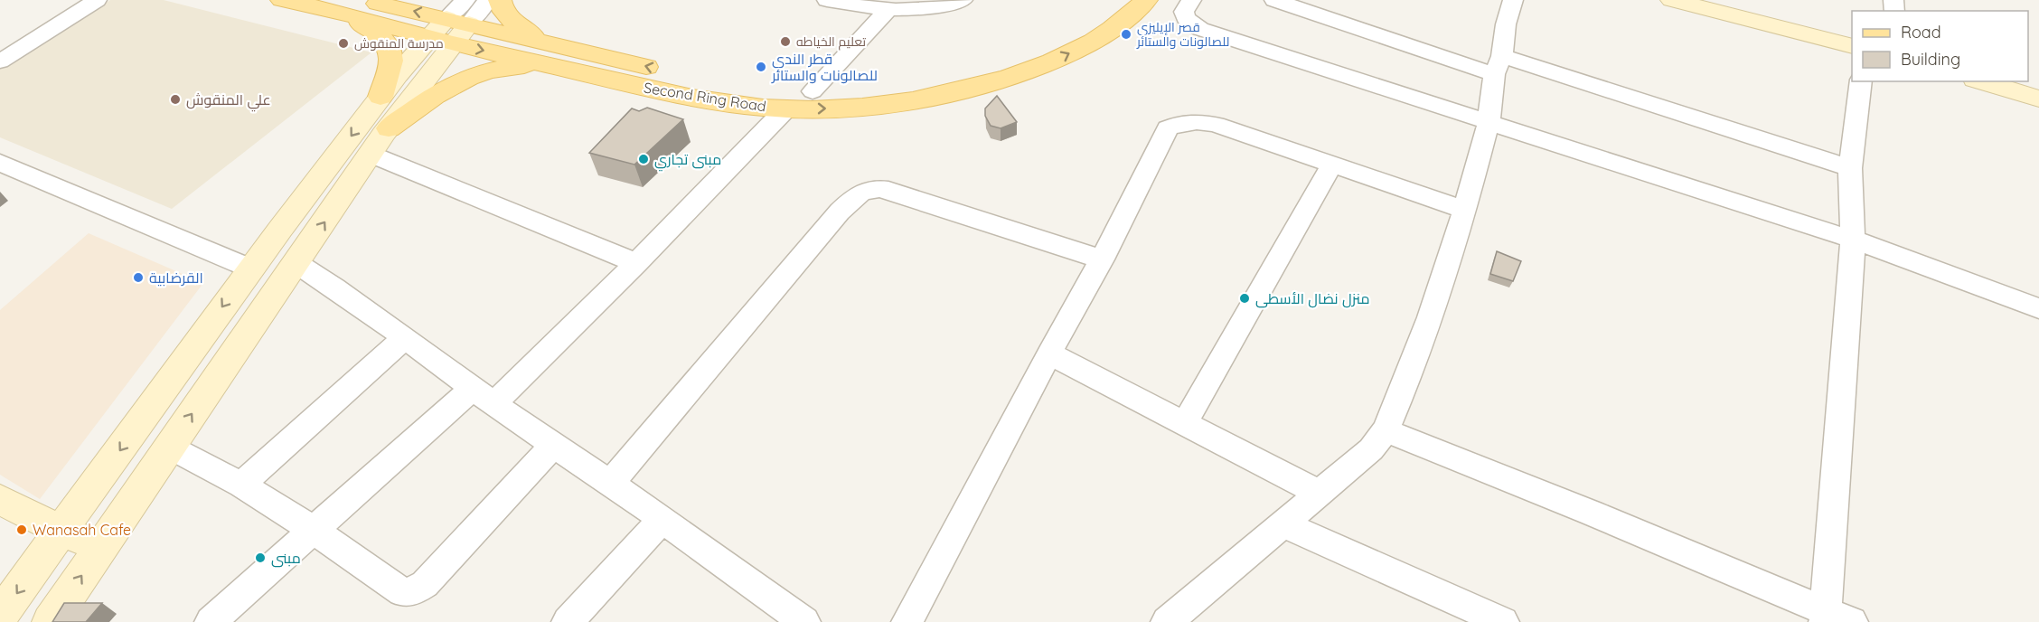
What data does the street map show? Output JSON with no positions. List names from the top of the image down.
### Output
{
  "streets": {
    "main road": ["Second Ring Road"]
  },
  "places": [
    "قصر الإيليزي للصالونات والستائر",
    "تعليم الخياطه",
    "مدرسة المنقوش",
    "قطر الندي للصالونات والستائر",
    "علي المنقوش",
    "مبنى تجاري",
    "القرضابية",
    "منزل نضال الأسطى",
    "Wanasah Cafe",
    "مبنى"
  ],
  "legend": ["Road", "Building"]
}
